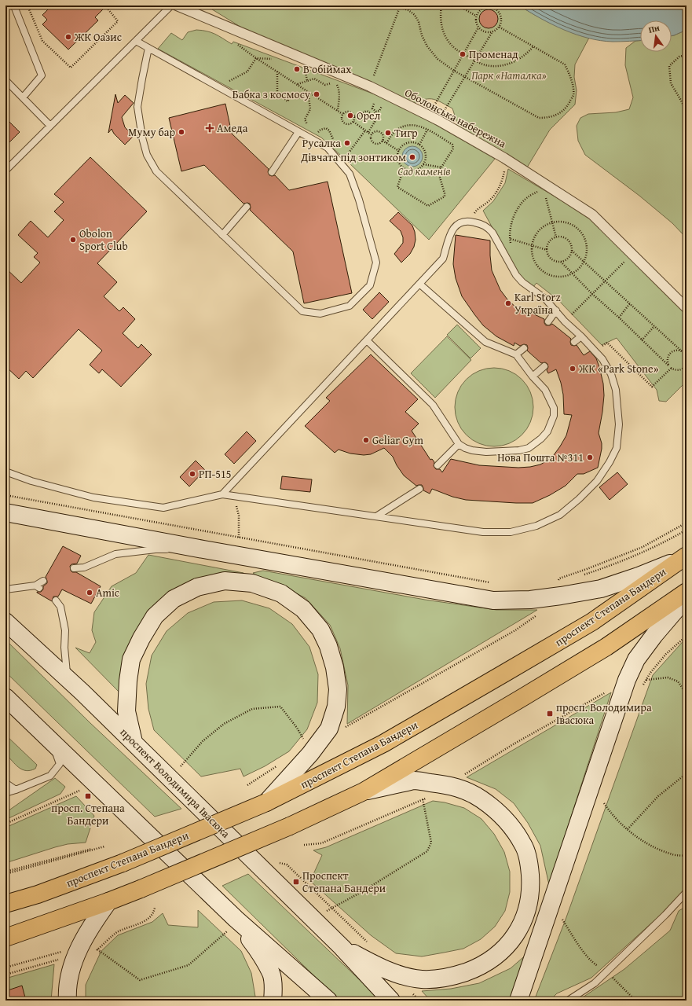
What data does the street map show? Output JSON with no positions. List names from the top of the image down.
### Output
{
  "streets": {
    "main road": ["проспект Степана Бандери", "проспект Володимира Івасюка"],
    "street": ["Оболонська набережна"]
  },
  "parks": ["Парк «Наталка»", "Сад каменів"],
  "places": {
    "other": [
      "ЖК Оазис",
      "Променад",
      "В обіймах",
      "Бабка з космосу",
      "Орел",
      "Муму бар",
      "Тигр",
      "Русалка",
      "Дівчата під зонтиком",
      "Obolon Sport Club",
      "Karl Storz Україна",
      "ЖК «Park Stone»",
      "Geliar Gym",
      "Нова Пошта №311",
      "РП-515",
      "Amic"
    ],
    "health": ["Амеда"],
    "transit": ["просп. Володимира Івасюка", "просп. Степана Бандери", "Проспект Степана Бандери"]
  },
  "north": "top"
}
